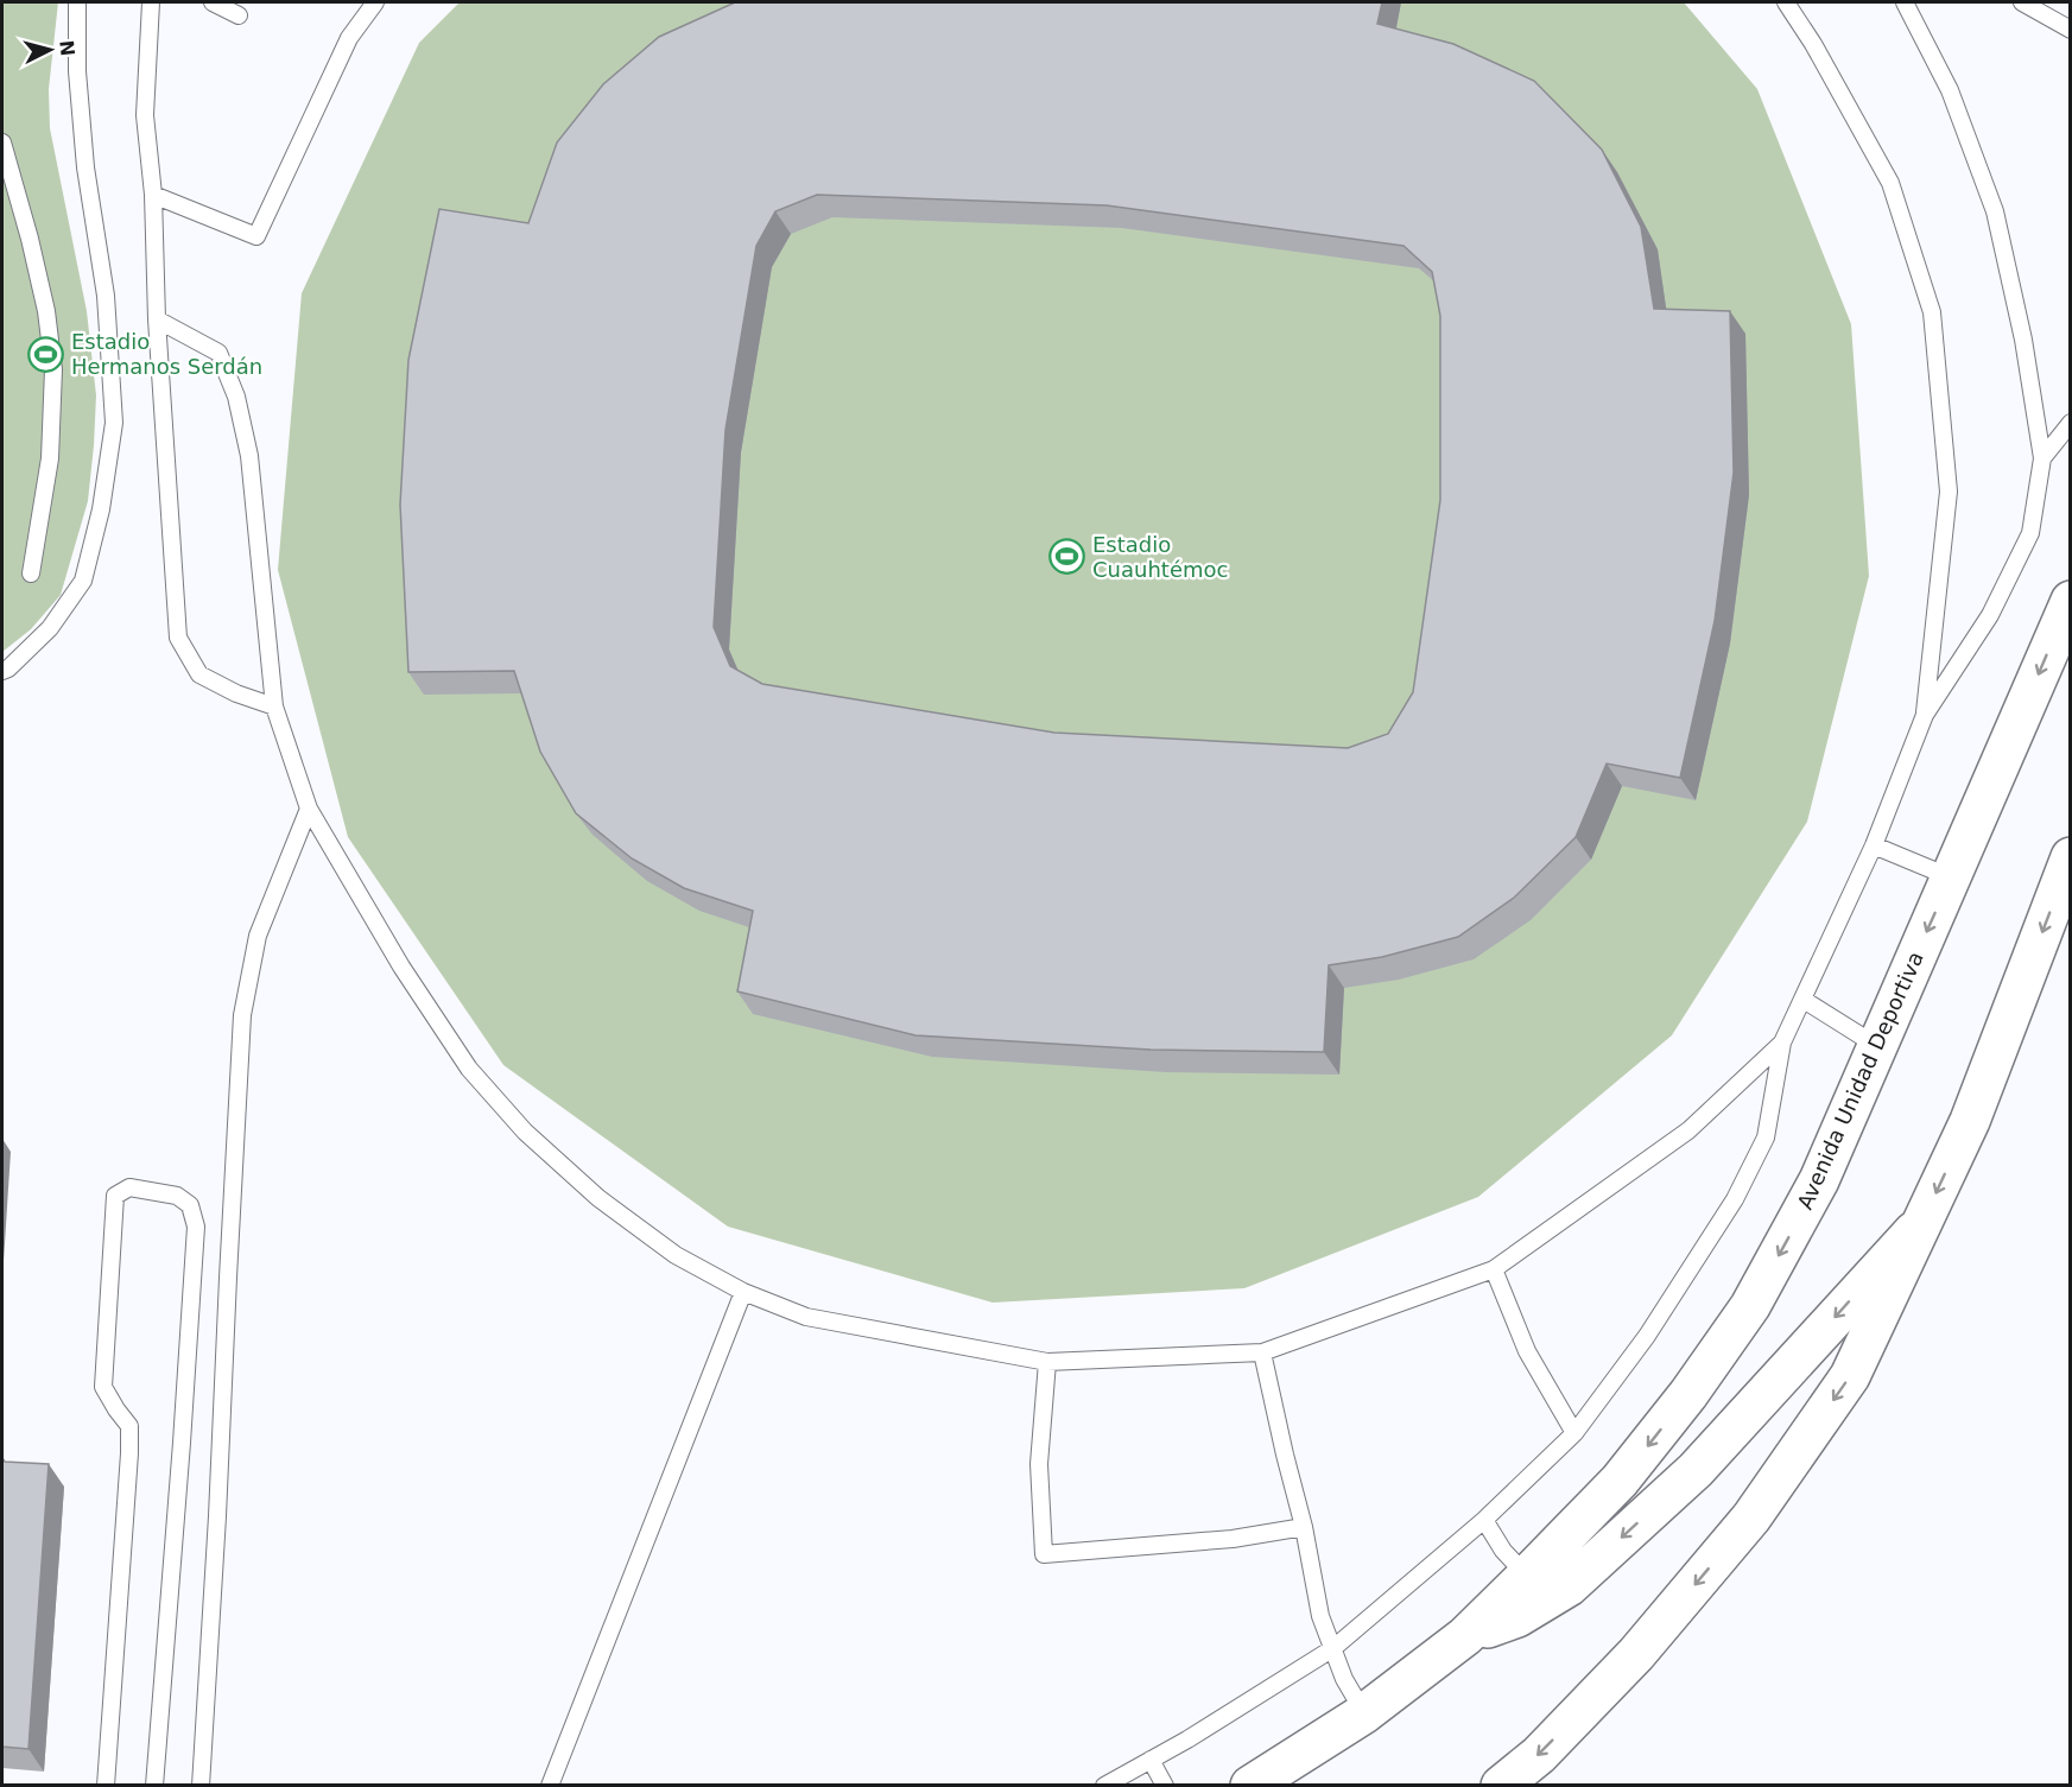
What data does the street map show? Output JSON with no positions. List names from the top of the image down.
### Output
{
  "streets": {
    "main road": ["Avenida Unidad Deportiva"]
  },
  "places": {
    "sports": ["Estadio Hermanos Serdán", "Estadio Cuauhtémoc"]
  },
  "north": "right"
}
